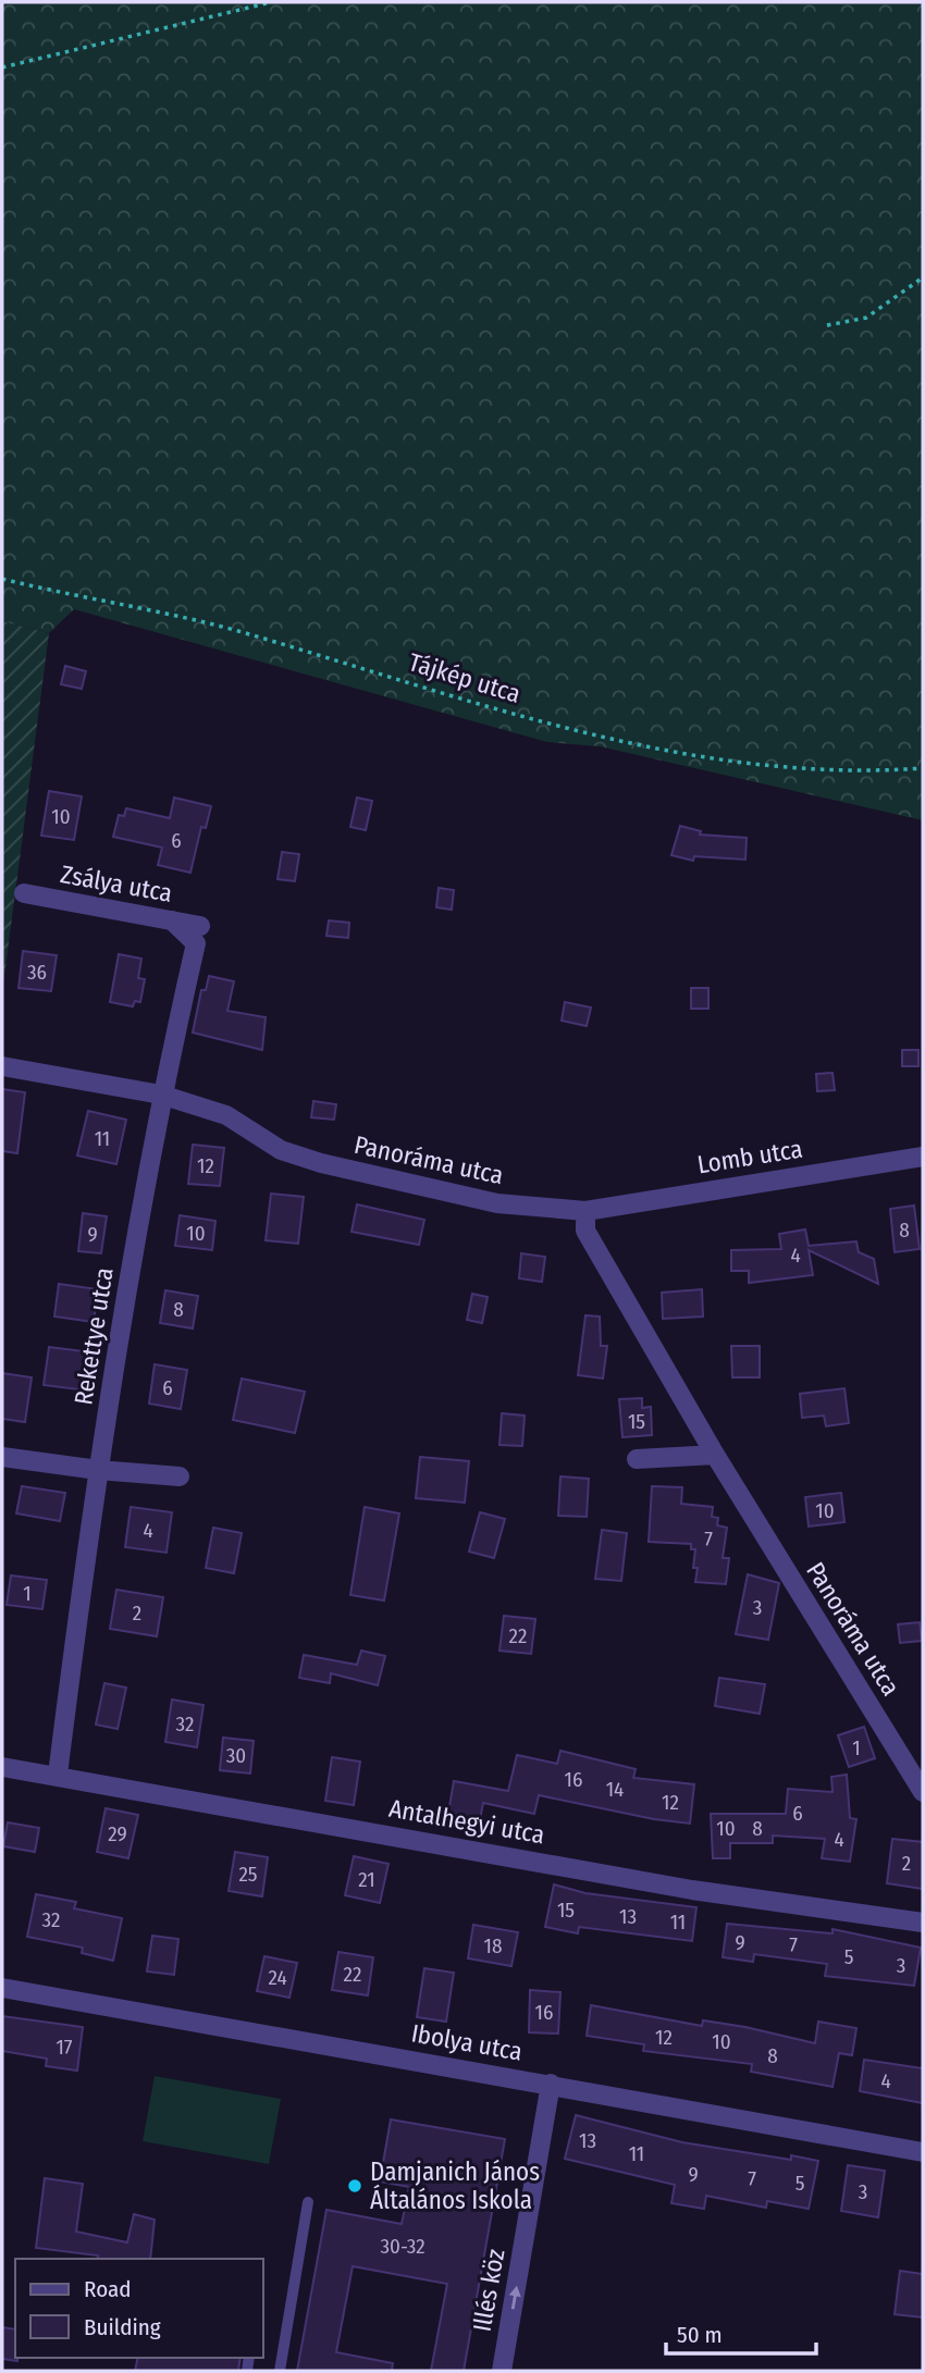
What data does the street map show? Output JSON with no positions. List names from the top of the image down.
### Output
{
  "streets": {
    "street": [
      "Zsálya utca",
      "Lomb utca",
      "Panoráma utca",
      "Rekettye utca",
      "Antalhegyi utca",
      "Ibolya utca",
      "Illés köz"
    ],
    "path": ["Tájkép utca"]
  },
  "crossings": [
    ["Zsálya utca", "Rekettye utca"],
    ["Lomb utca", "Panoráma utca"],
    ["Panoráma utca", "Rekettye utca"],
    ["Rekettye utca", "Antalhegyi utca"],
    ["Ibolya utca", "Illés köz"]
  ],
  "one_way": ["Illés köz"],
  "places": ["Damjanich János Általános Iskola"],
  "house_numbers": [
    "10",
    "6",
    "36",
    "11",
    "12",
    "8",
    "10",
    "9",
    "4",
    "8",
    "6",
    "15",
    "10",
    "4",
    "7",
    "1",
    "3",
    "2",
    "22",
    "32",
    "1",
    "30",
    "16",
    "14",
    "12",
    "6",
    "10",
    "8",
    "29",
    "4",
    "2",
    "25",
    "21",
    "15",
    "13",
    "32",
    "11",
    "9",
    "7",
    "18",
    "5",
    "3",
    "22",
    "24",
    "16",
    "12",
    "10",
    "17",
    "8",
    "4",
    "13",
    "11",
    "9",
    "7",
    "5",
    "3",
    "30-32"
  ],
  "legend": ["Road", "Building"],
  "scale_bar": "50 m"
}
